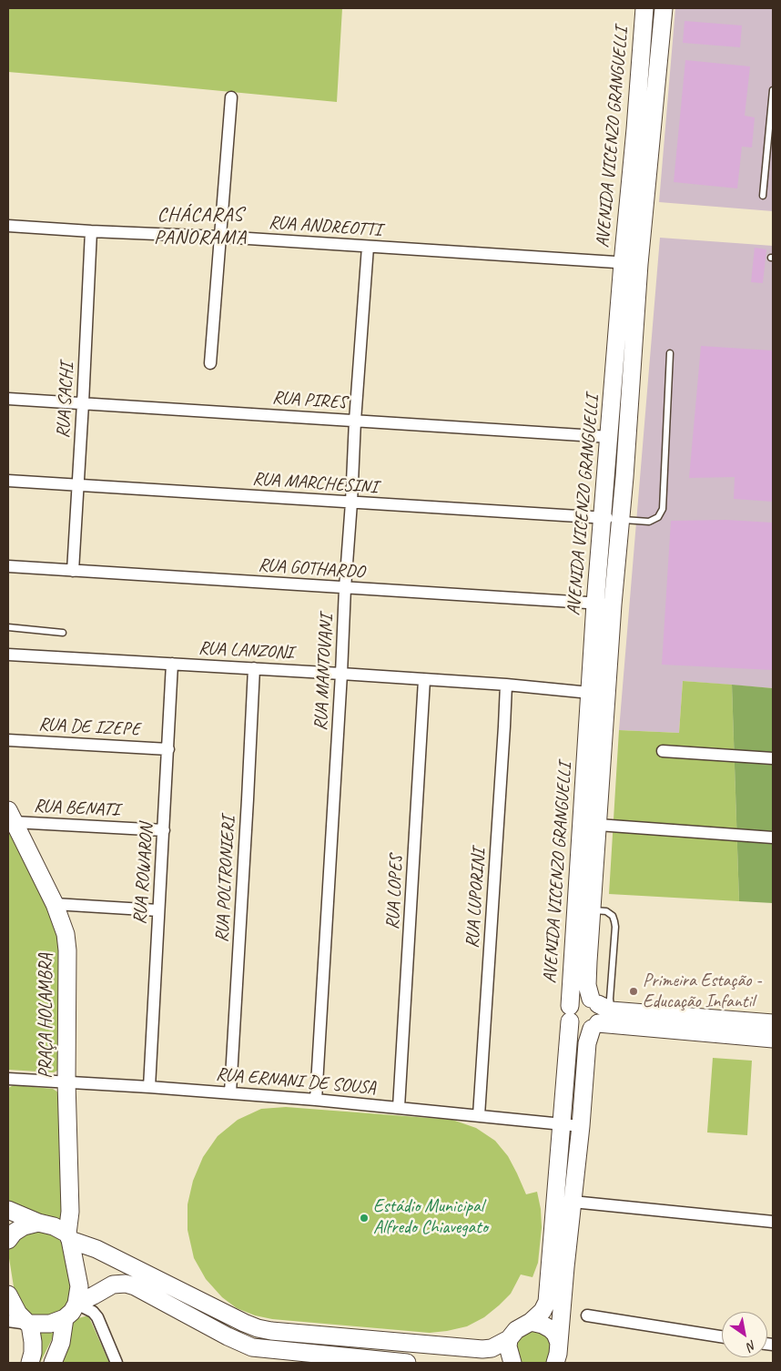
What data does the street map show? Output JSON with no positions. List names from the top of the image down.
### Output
{
  "streets": {
    "street": [
      "AVENIDA VICENZO GRANGUELLI",
      "RUA ANDREOTTI",
      "RUA SACHI",
      "RUA PIRES",
      "RUA MARCHESINI",
      "RUA GOTHARDO",
      "RUA LANZONI",
      "RUA MANTOVANI",
      "RUA DE IZEPE",
      "RUA BENATI",
      "RUA ROWARON",
      "RUA POLTRONIERI",
      "RUA LOPES",
      "RUA LUPORINI",
      "PRAÇA HOLAMBRA",
      "RUA ERNANI DE SOUSA"
    ]
  },
  "crossings": [
    ["AVENIDA VICENZO GRANGUELLI", "RUA ANDREOTTI"],
    ["AVENIDA VICENZO GRANGUELLI", "RUA PIRES"],
    ["AVENIDA VICENZO GRANGUELLI", "RUA MARCHESINI"],
    ["AVENIDA VICENZO GRANGUELLI", "RUA GOTHARDO"],
    ["AVENIDA VICENZO GRANGUELLI", "RUA LANZONI"],
    ["AVENIDA VICENZO GRANGUELLI", "PRAÇA HOLAMBRA"],
    ["AVENIDA VICENZO GRANGUELLI", "RUA ERNANI DE SOUSA"],
    ["RUA ANDREOTTI", "RUA SACHI"],
    ["RUA ANDREOTTI", "RUA MANTOVANI"],
    ["RUA SACHI", "RUA PIRES"],
    ["RUA SACHI", "RUA MARCHESINI"],
    ["RUA SACHI", "RUA GOTHARDO"],
    ["RUA PIRES", "RUA MANTOVANI"],
    ["RUA MARCHESINI", "RUA MANTOVANI"],
    ["RUA GOTHARDO", "RUA MANTOVANI"],
    ["RUA LANZONI", "RUA MANTOVANI"],
    ["RUA LANZONI", "RUA ROWARON"],
    ["RUA LANZONI", "RUA POLTRONIERI"],
    ["RUA LANZONI", "RUA LOPES"],
    ["RUA LANZONI", "RUA LUPORINI"],
    ["RUA MANTOVANI", "RUA ERNANI DE SOUSA"],
    ["RUA DE IZEPE", "RUA ROWARON"],
    ["RUA BENATI", "RUA ROWARON"],
    ["RUA BENATI", "PRAÇA HOLAMBRA"],
    ["RUA ROWARON", "RUA ERNANI DE SOUSA"],
    ["RUA POLTRONIERI", "RUA ERNANI DE SOUSA"],
    ["RUA LOPES", "RUA ERNANI DE SOUSA"],
    ["RUA LUPORINI", "RUA ERNANI DE SOUSA"],
    ["PRAÇA HOLAMBRA", "RUA ERNANI DE SOUSA"]
  ],
  "districts": ["CHÁCARAS PANORAMA"],
  "places": ["Primeira Estação - Educação Infantil", "Estádio Municipal Alfredo Chiavegato"],
  "north": "bottom right"
}
